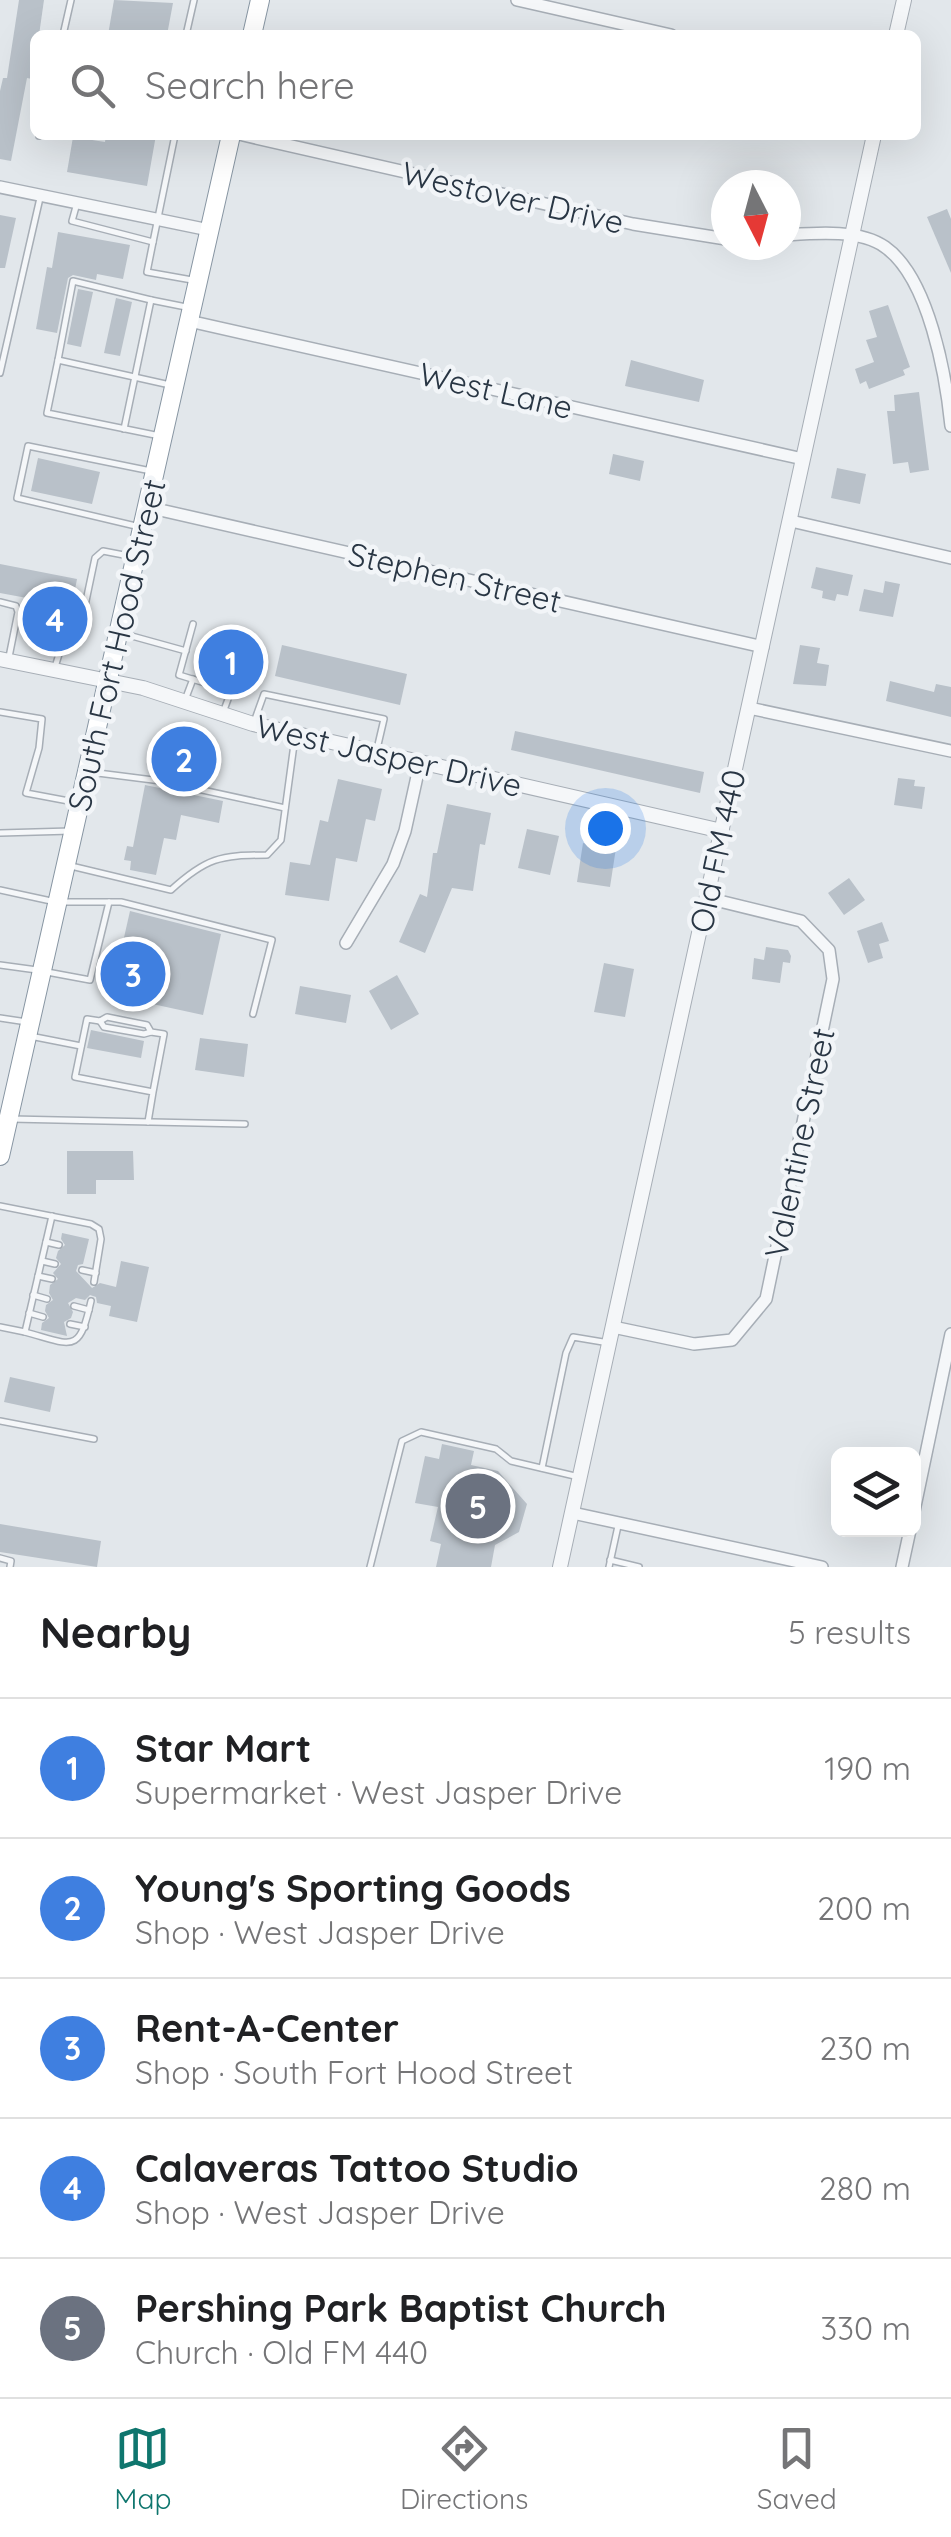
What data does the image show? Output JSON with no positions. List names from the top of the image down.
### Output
{
  "streets": {
    "highway": ["South Fort Hood Street"],
    "street": [
      "Westover Drive",
      "West Lane",
      "Stephen Street",
      "West Jasper Drive",
      "Old FM 440",
      "Valentine Street"
    ]
  },
  "crossings": [
    ["West Lane", "South Fort Hood Street"],
    ["West Lane", "Old FM 440"],
    ["Stephen Street", "South Fort Hood Street"],
    ["Stephen Street", "Old FM 440"],
    ["South Fort Hood Street", "West Jasper Drive"],
    ["West Jasper Drive", "Old FM 440"],
    ["Old FM 440", "Valentine Street"]
  ],
  "north": "bottom",
  "page": {
    "search": "Search here",
    "pins": [
      "4",
      "1",
      "2",
      "3",
      "5"
    ],
    "heading": ["Nearby", "5 results"],
    "list": [
      {
        "mark": "1",
        "name": "Star Mart",
        "note": "Supermarket · West Jasper Drive",
        "value": "190 m"
      },
      {
        "mark": "2",
        "name": "Young's Sporting Goods",
        "note": "Shop · West Jasper Drive",
        "value": "200 m"
      },
      {
        "mark": "3",
        "name": "Rent-A-Center",
        "note": "Shop · South Fort Hood Street",
        "value": "230 m"
      },
      {
        "mark": "4",
        "name": "Calaveras Tattoo Studio",
        "note": "Shop · West Jasper Drive",
        "value": "280 m"
      },
      {
        "mark": "5",
        "name": "Pershing Park Baptist Church",
        "note": "Church · Old FM 440",
        "value": "330 m"
      }
    ],
    "nav": ["Map", "Directions", "Saved"]
  }
}
